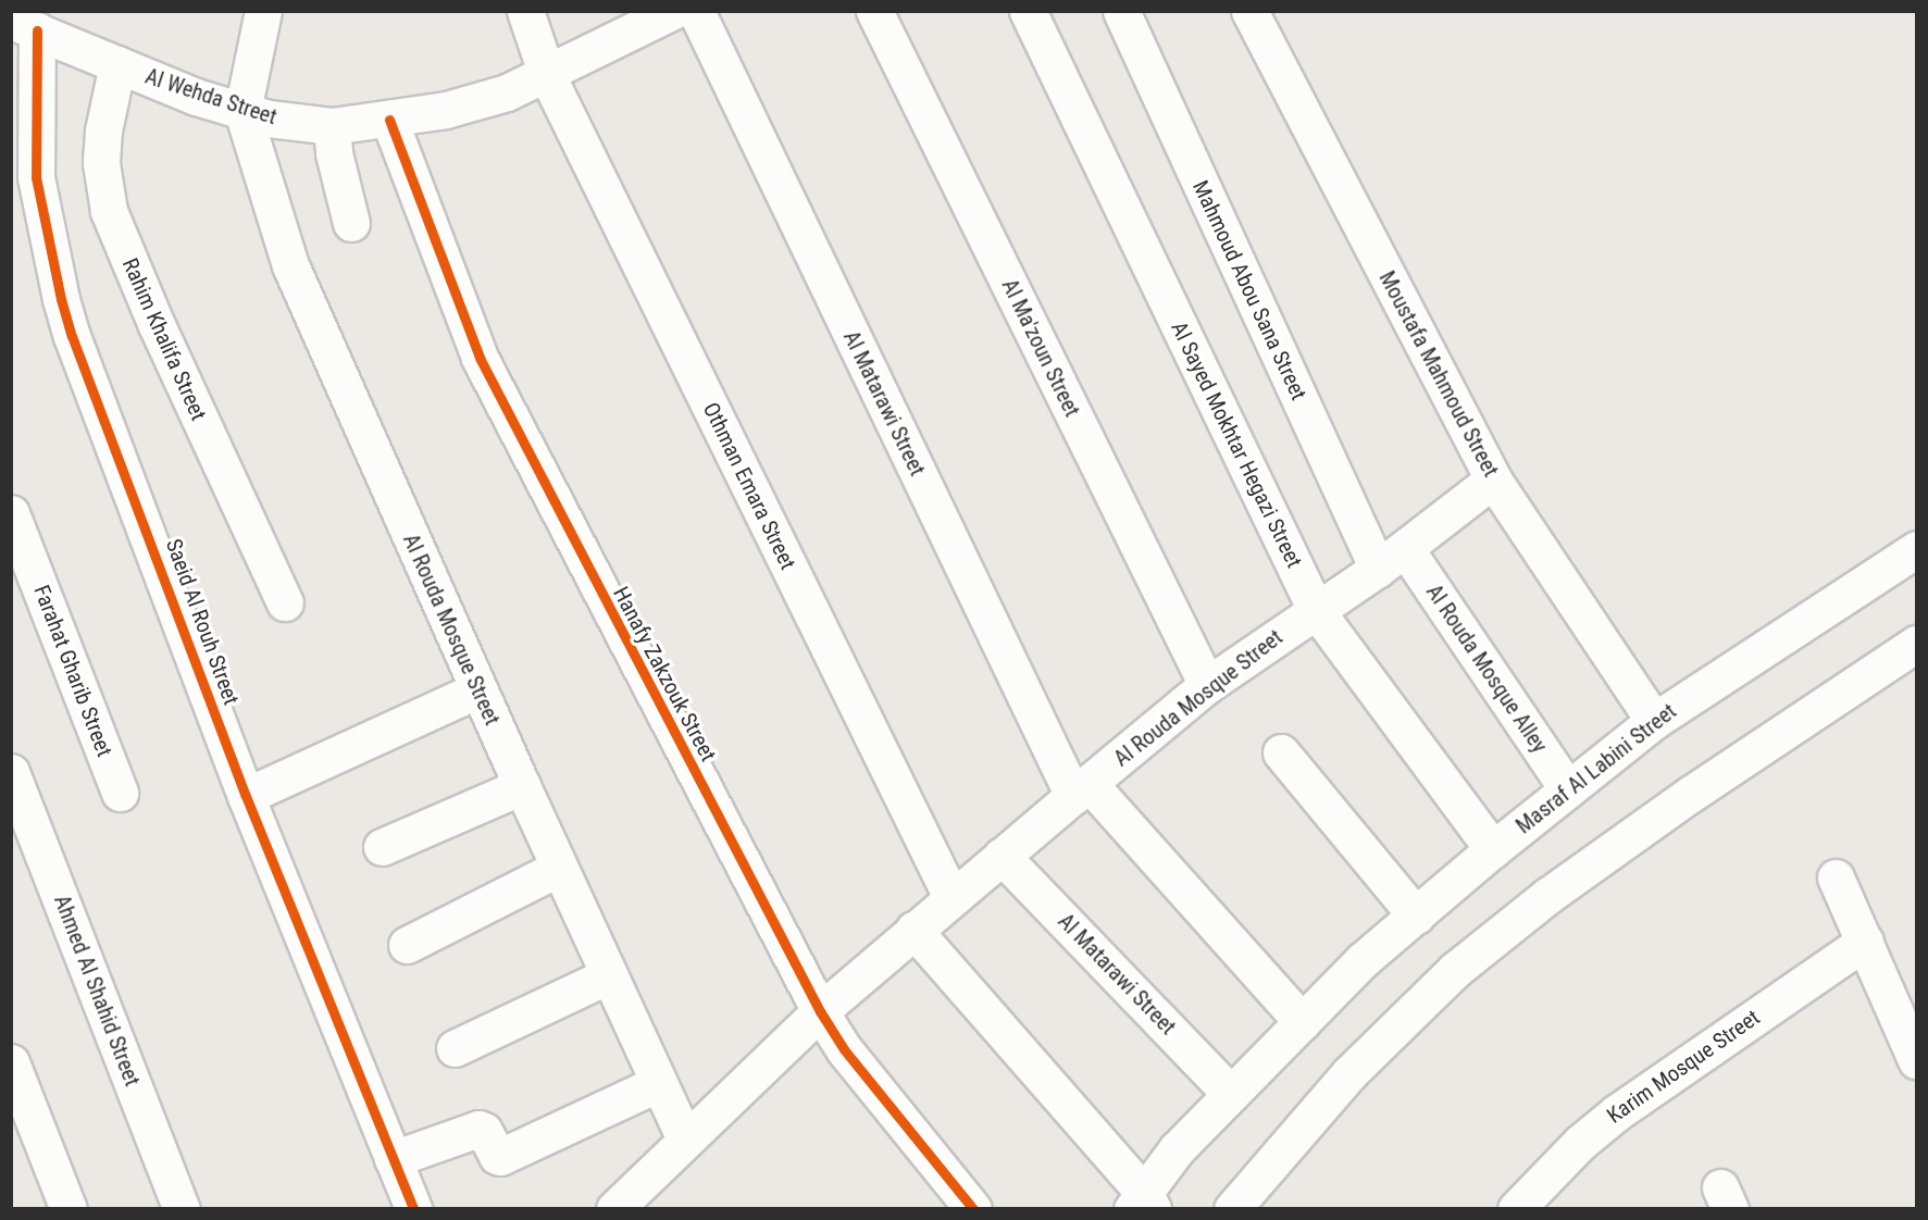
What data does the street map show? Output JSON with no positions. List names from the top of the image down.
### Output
{
  "streets": {
    "street": [
      "Al Wehda Street",
      "Mahmoud Abou Sana Street",
      "Rahim Khalifa Street",
      "Al Ma'zoun Street",
      "Moustafa Mahmoud Street",
      "Al Matarawi Street",
      "Al Sayed Mokhtar Hegazi Street",
      "Othman Emara Street",
      "Saeid Al Rouh Street",
      "Al Rouda Mosque Street",
      "Al Rouda Mosque Alley",
      "Farahat Gharib Street",
      "Hanafy Zakzouk Street",
      "Masraf Al Labini Street",
      "Ahmed Al Shahid Street",
      "Karim Mosque Street"
    ]
  },
  "crossings": [
    ["Al Wehda Street", "Rahim Khalifa Street"],
    ["Al Wehda Street", "Othman Emara Street"],
    ["Al Wehda Street", "Saeid Al Rouh Street"],
    ["Al Wehda Street", "Al Rouda Mosque Street"],
    ["Al Wehda Street", "Hanafy Zakzouk Street"],
    ["Mahmoud Abou Sana Street", "Al Rouda Mosque Street"],
    ["Mahmoud Abou Sana Street", "Al Rouda Mosque Alley"],
    ["Al Ma'zoun Street", "Al Rouda Mosque Street"],
    ["Moustafa Mahmoud Street", "Al Rouda Mosque Street"],
    ["Moustafa Mahmoud Street", "Masraf Al Labini Street"],
    ["Al Matarawi Street", "Al Rouda Mosque Street"],
    ["Al Matarawi Street", "Masraf Al Labini Street"],
    ["Al Sayed Mokhtar Hegazi Street", "Al Rouda Mosque Street"],
    ["Al Sayed Mokhtar Hegazi Street", "Masraf Al Labini Street"],
    ["Othman Emara Street", "Al Rouda Mosque Street"],
    ["Al Rouda Mosque Street", "Al Rouda Mosque Alley"],
    ["Al Rouda Mosque Street", "Hanafy Zakzouk Street"],
    ["Al Rouda Mosque Alley", "Masraf Al Labini Street"]
  ]
}
